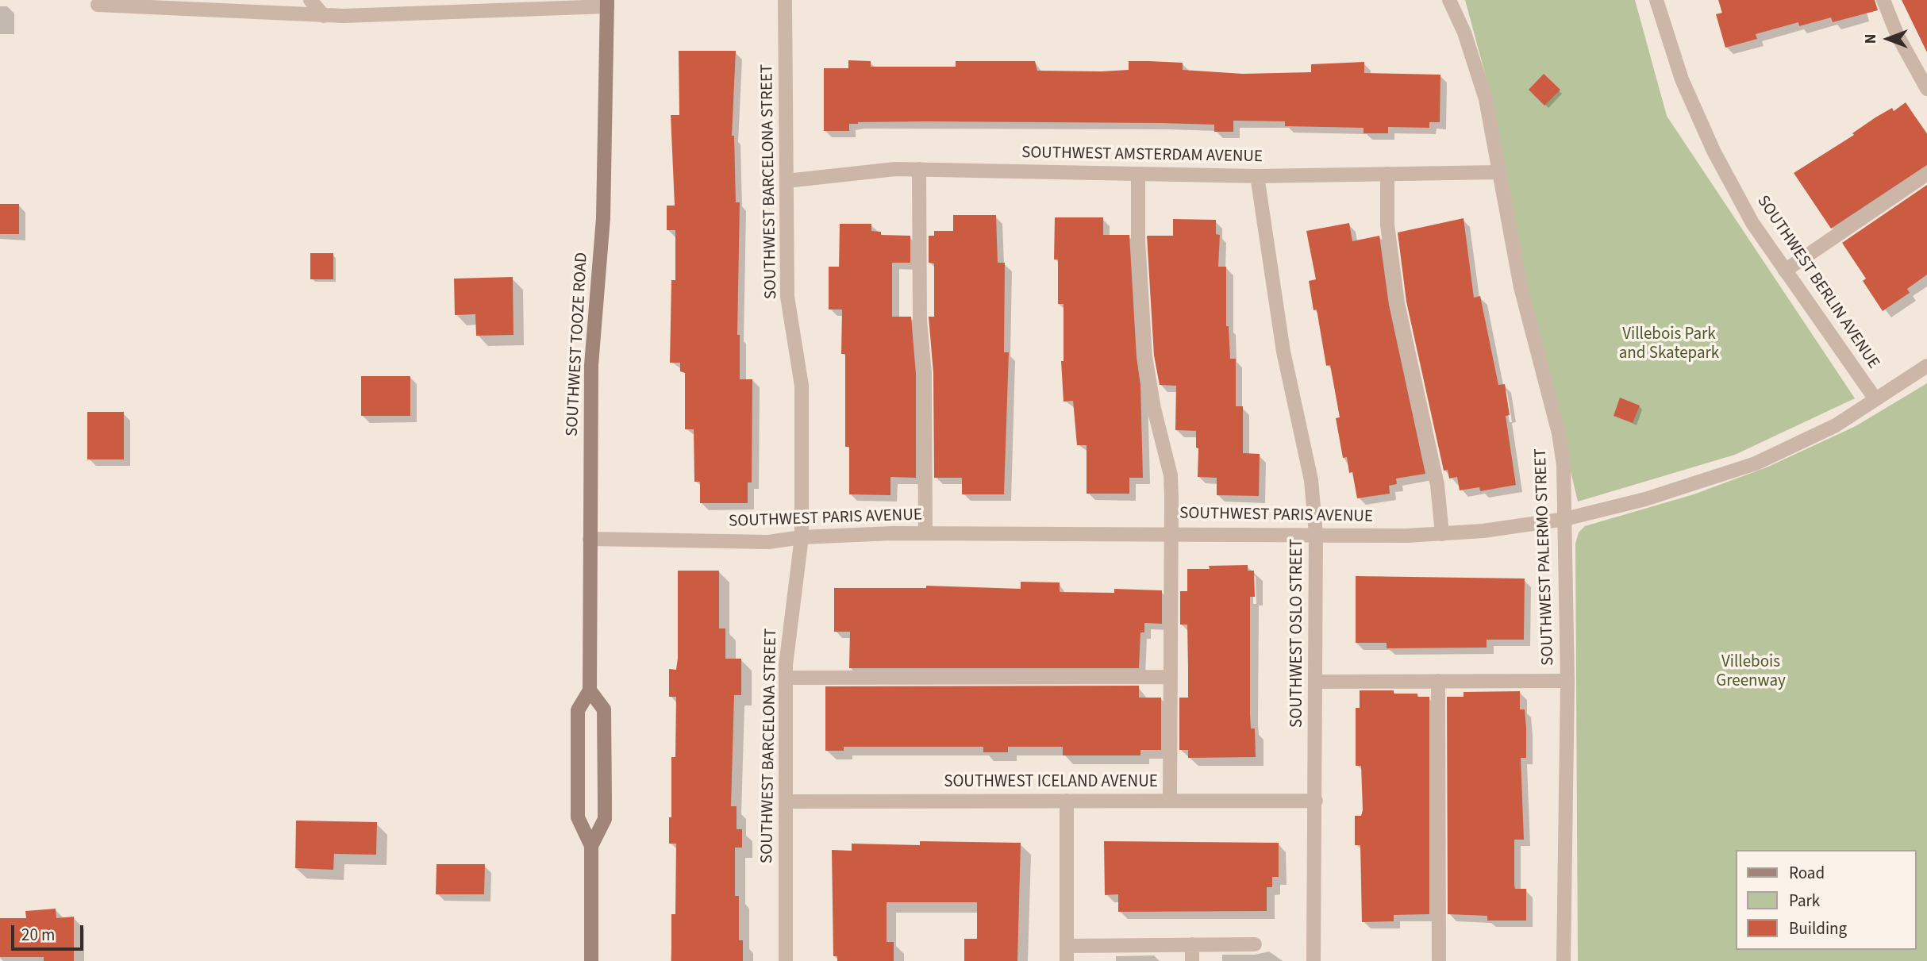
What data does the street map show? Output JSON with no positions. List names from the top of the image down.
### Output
{
  "streets": {
    "main road": ["SOUTHWEST TOOZE ROAD"],
    "street": [
      "SOUTHWEST AMSTERDAM AVENUE",
      "SOUTHWEST BARCELONA STREET",
      "SOUTHWEST BERLIN AVENUE",
      "SOUTHWEST PARIS AVENUE",
      "SOUTHWEST PALERMO STREET",
      "SOUTHWEST OSLO STREET",
      "SOUTHWEST ICELAND AVENUE"
    ]
  },
  "crossings": [
    ["SOUTHWEST AMSTERDAM AVENUE", "SOUTHWEST BARCELONA STREET"],
    ["SOUTHWEST AMSTERDAM AVENUE", "SOUTHWEST PALERMO STREET"],
    ["SOUTHWEST AMSTERDAM AVENUE", "SOUTHWEST OSLO STREET"],
    ["SOUTHWEST BARCELONA STREET", "SOUTHWEST PARIS AVENUE"],
    ["SOUTHWEST BARCELONA STREET", "SOUTHWEST ICELAND AVENUE"],
    ["SOUTHWEST BERLIN AVENUE", "SOUTHWEST PARIS AVENUE"],
    ["SOUTHWEST TOOZE ROAD", "SOUTHWEST PARIS AVENUE"],
    ["SOUTHWEST PARIS AVENUE", "SOUTHWEST PALERMO STREET"],
    ["SOUTHWEST PARIS AVENUE", "SOUTHWEST OSLO STREET"],
    ["SOUTHWEST OSLO STREET", "SOUTHWEST ICELAND AVENUE"]
  ],
  "parks": ["Villebois Park and Skatepark", "Villebois Greenway"],
  "legend": ["Road", "Park", "Building"],
  "scale_bar": "20 m",
  "north": "left"
}
